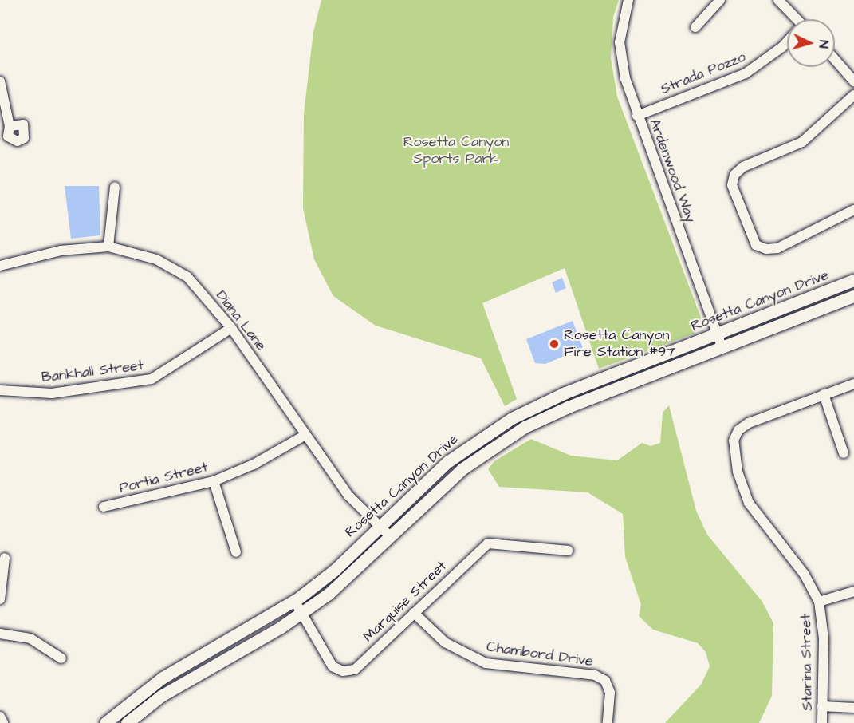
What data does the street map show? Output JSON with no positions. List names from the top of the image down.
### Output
{
  "streets": {
    "street": [
      "Strada Pozzo",
      "Ardenwood Way",
      "Rosetta Canyon Drive",
      "Diana Lane",
      "Bankhall Street",
      "Portia Street",
      "Marquise Street",
      "Chambord Drive",
      "Starina Street"
    ]
  },
  "crossings": [
    ["Strada Pozzo", "Ardenwood Way"],
    ["Ardenwood Way", "Rosetta Canyon Drive"],
    ["Rosetta Canyon Drive", "Diana Lane"],
    ["Rosetta Canyon Drive", "Marquise Street"],
    ["Diana Lane", "Bankhall Street"],
    ["Diana Lane", "Portia Street"],
    ["Marquise Street", "Chambord Drive"]
  ],
  "parks": ["Rosetta Canyon Sports Park"],
  "places": ["Rosetta Canyon Fire Station #97"],
  "north": "right"
}
